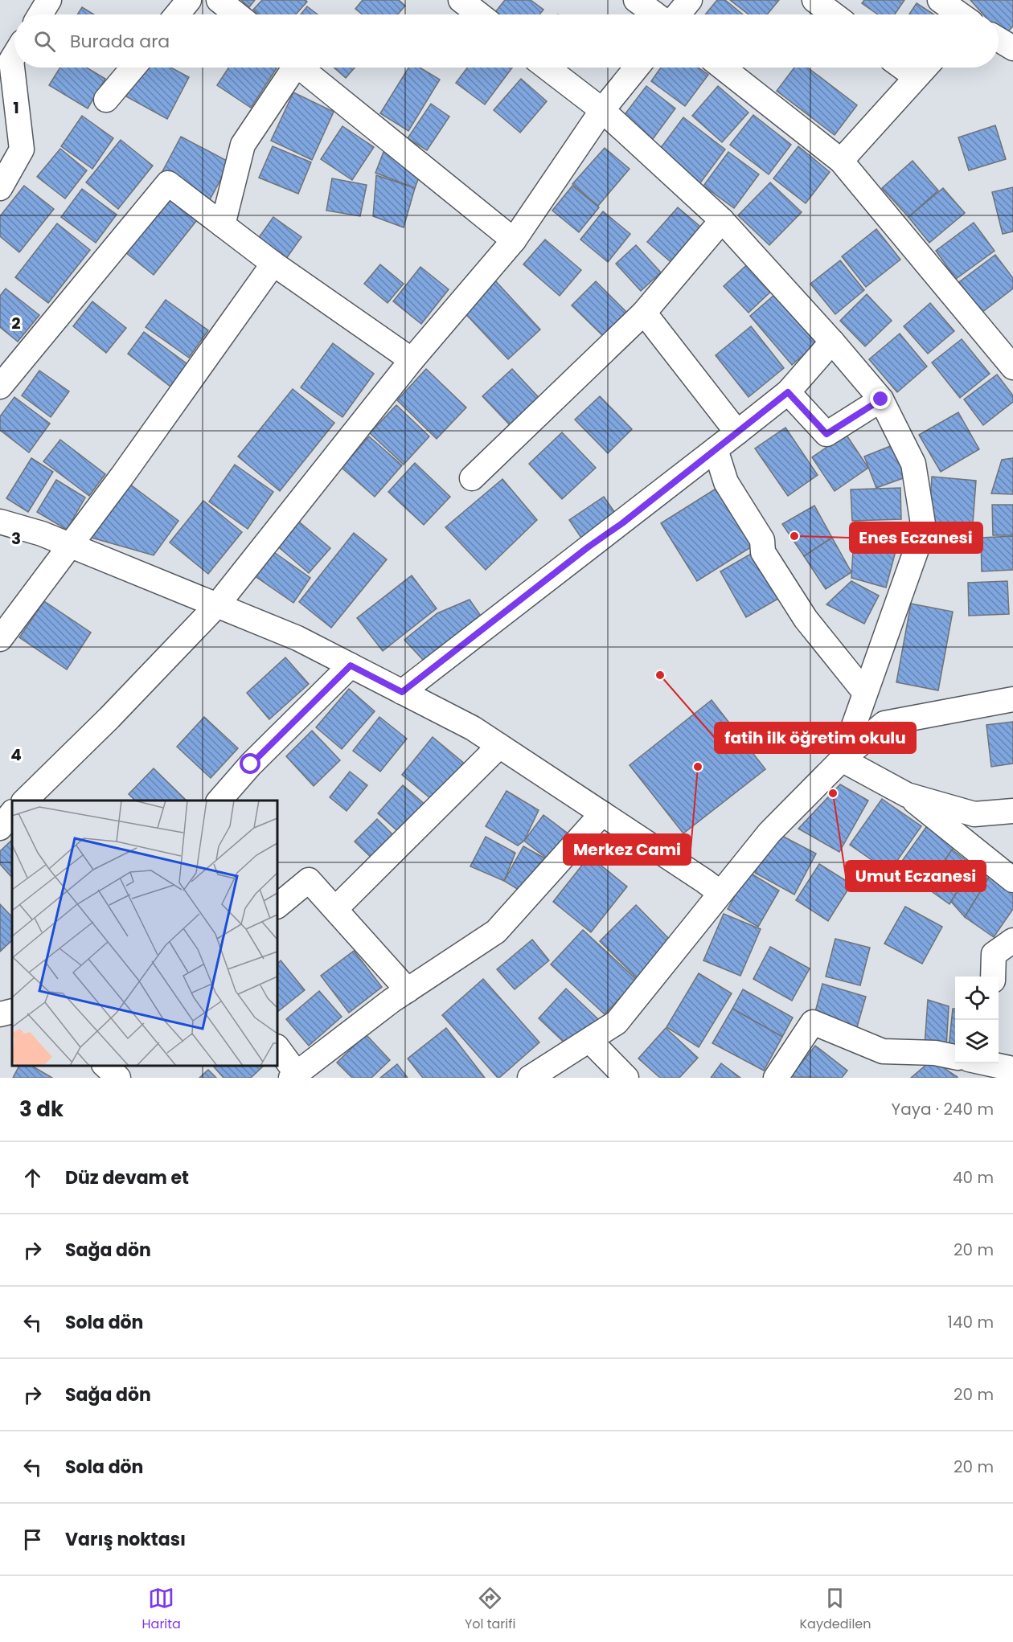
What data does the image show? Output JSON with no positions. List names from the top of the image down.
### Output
{
  "places": [
    "Enes Eczanesi",
    "fatih ilk öğretim okulu",
    "Merkez Cami",
    "Umut Eczanesi"
  ],
  "page": {
    "search": "Burada ara",
    "heading": ["3 dk", "Yaya · 240 m"],
    "list": [
      ["Düz devam et", "40 m"],
      ["Sağa dön", "20 m"],
      ["Sola dön", "140 m"],
      ["Sağa dön", "20 m"],
      ["Sola dön", "20 m"],
      "Varış noktası"
    ],
    "nav": ["Harita", "Yol tarifi", "Kaydedilen"]
  },
  "grid": {
    "rows": [
      "1",
      "2",
      "3",
      "4"
    ]
  }
}
